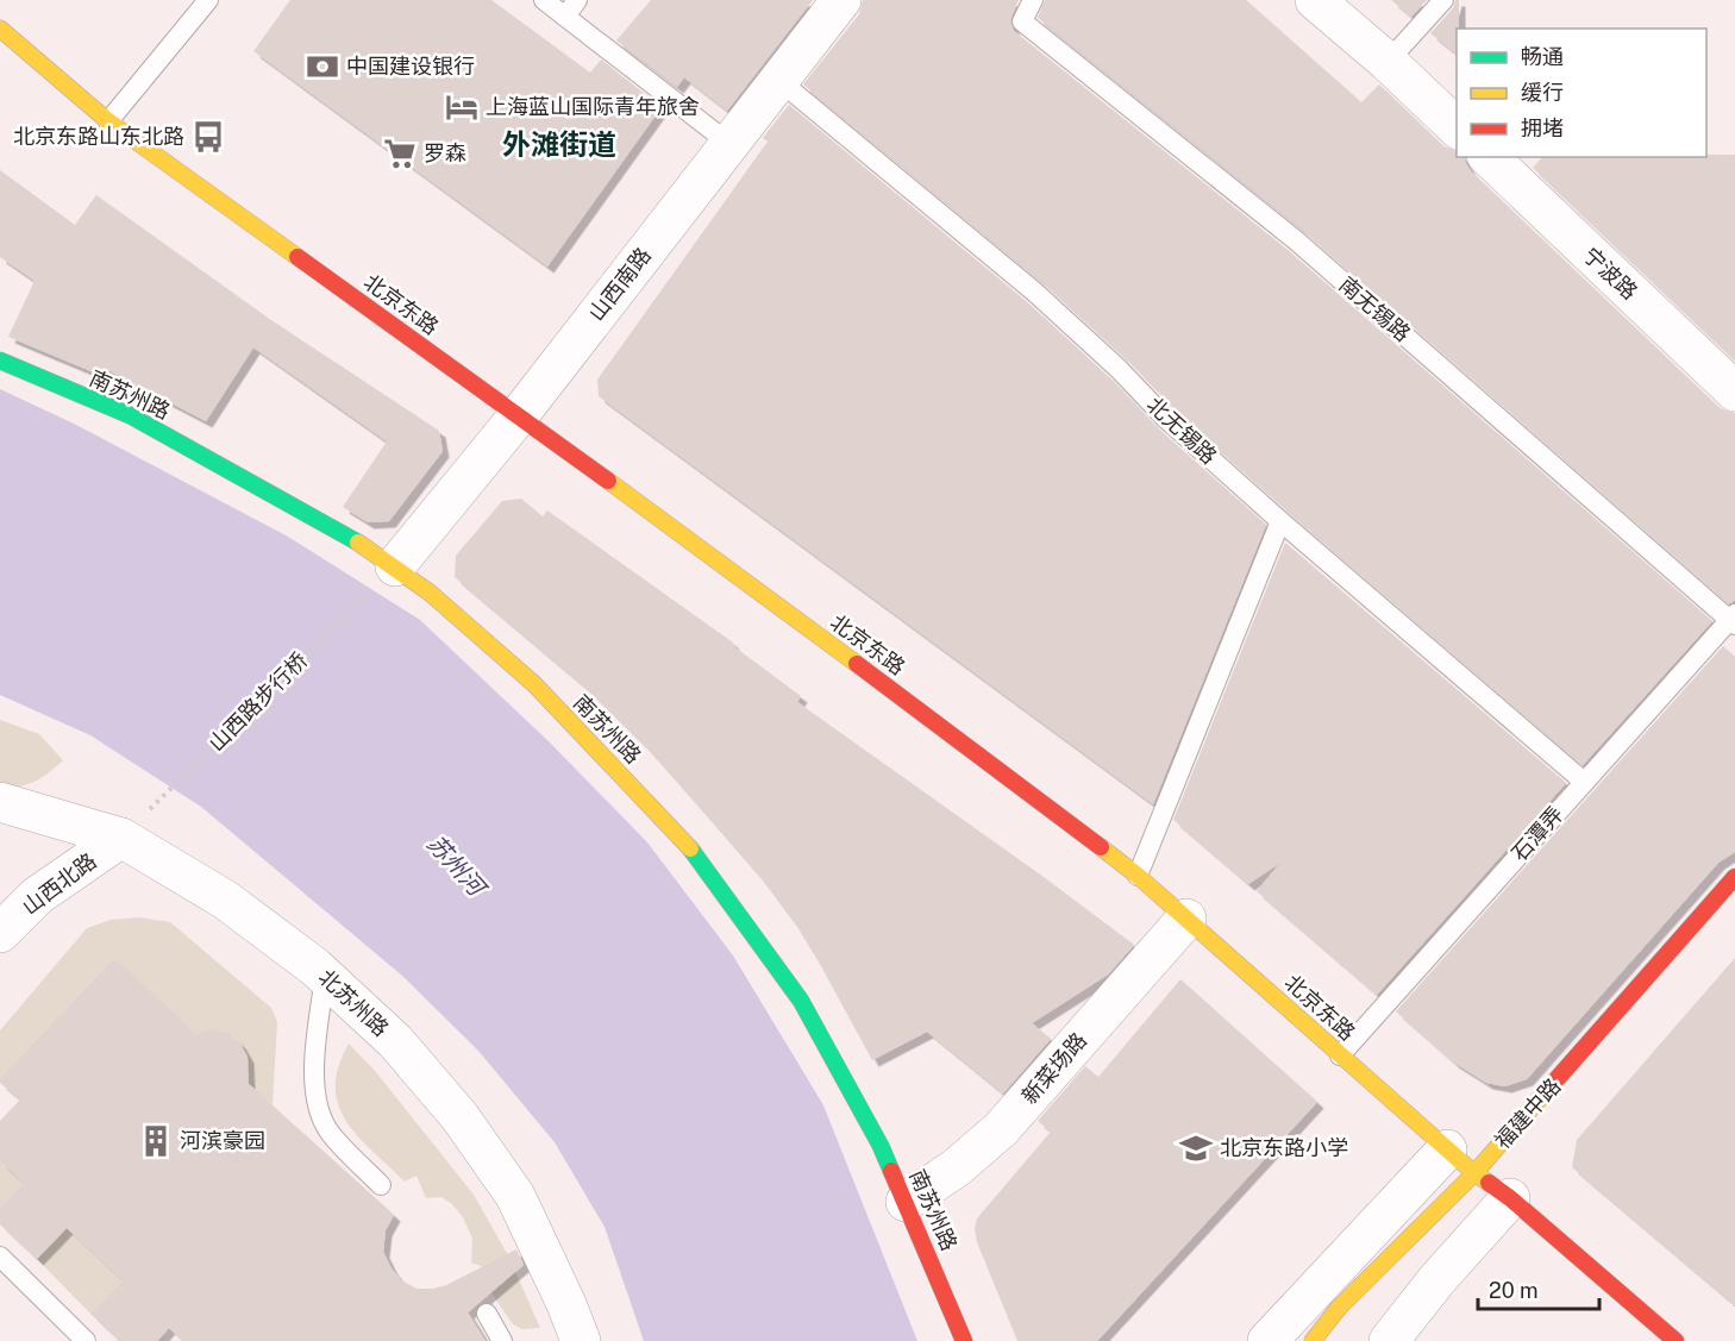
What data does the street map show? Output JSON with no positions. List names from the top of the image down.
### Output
{
  "streets": {
    "main road": ["北京东路", "南苏州路", "福建中路"],
    "street": [
      "宁波路",
      "山西南路",
      "山西北路",
      "北苏州路",
      "新菜场路"
    ],
    "lane": ["南无锡路", "北无锡路", "石潭弄"],
    "path": ["山西路步行桥"]
  },
  "crossings": [
    ["山西南路", "北京东路"],
    ["山西南路", "南苏州路"],
    ["山西南路", "北无锡路"],
    ["山西南路", "山西路步行桥"],
    ["北京东路", "石潭弄"],
    ["北京东路", "新菜场路"],
    ["北京东路", "福建中路"],
    ["南无锡路", "石潭弄"],
    ["南苏州路", "山西路步行桥"],
    ["南苏州路", "新菜场路"],
    ["北无锡路", "石潭弄"],
    ["山西路步行桥", "山西北路"],
    ["山西路步行桥", "北苏州路"],
    ["山西北路", "北苏州路"]
  ],
  "districts": ["外滩街道"],
  "water": ["苏州河"],
  "places": {
    "bank": ["中国建设银行"],
    "hotel": ["上海蓝山国际青年旅舍"],
    "bus stop": ["北京东路山东北路"],
    "supermarket": ["罗森"],
    "building": ["河滨豪园"],
    "school or university": ["北京东路小学"]
  },
  "legend": ["畅通", "缓行", "拥堵"],
  "scale_bar": "20 m"
}
